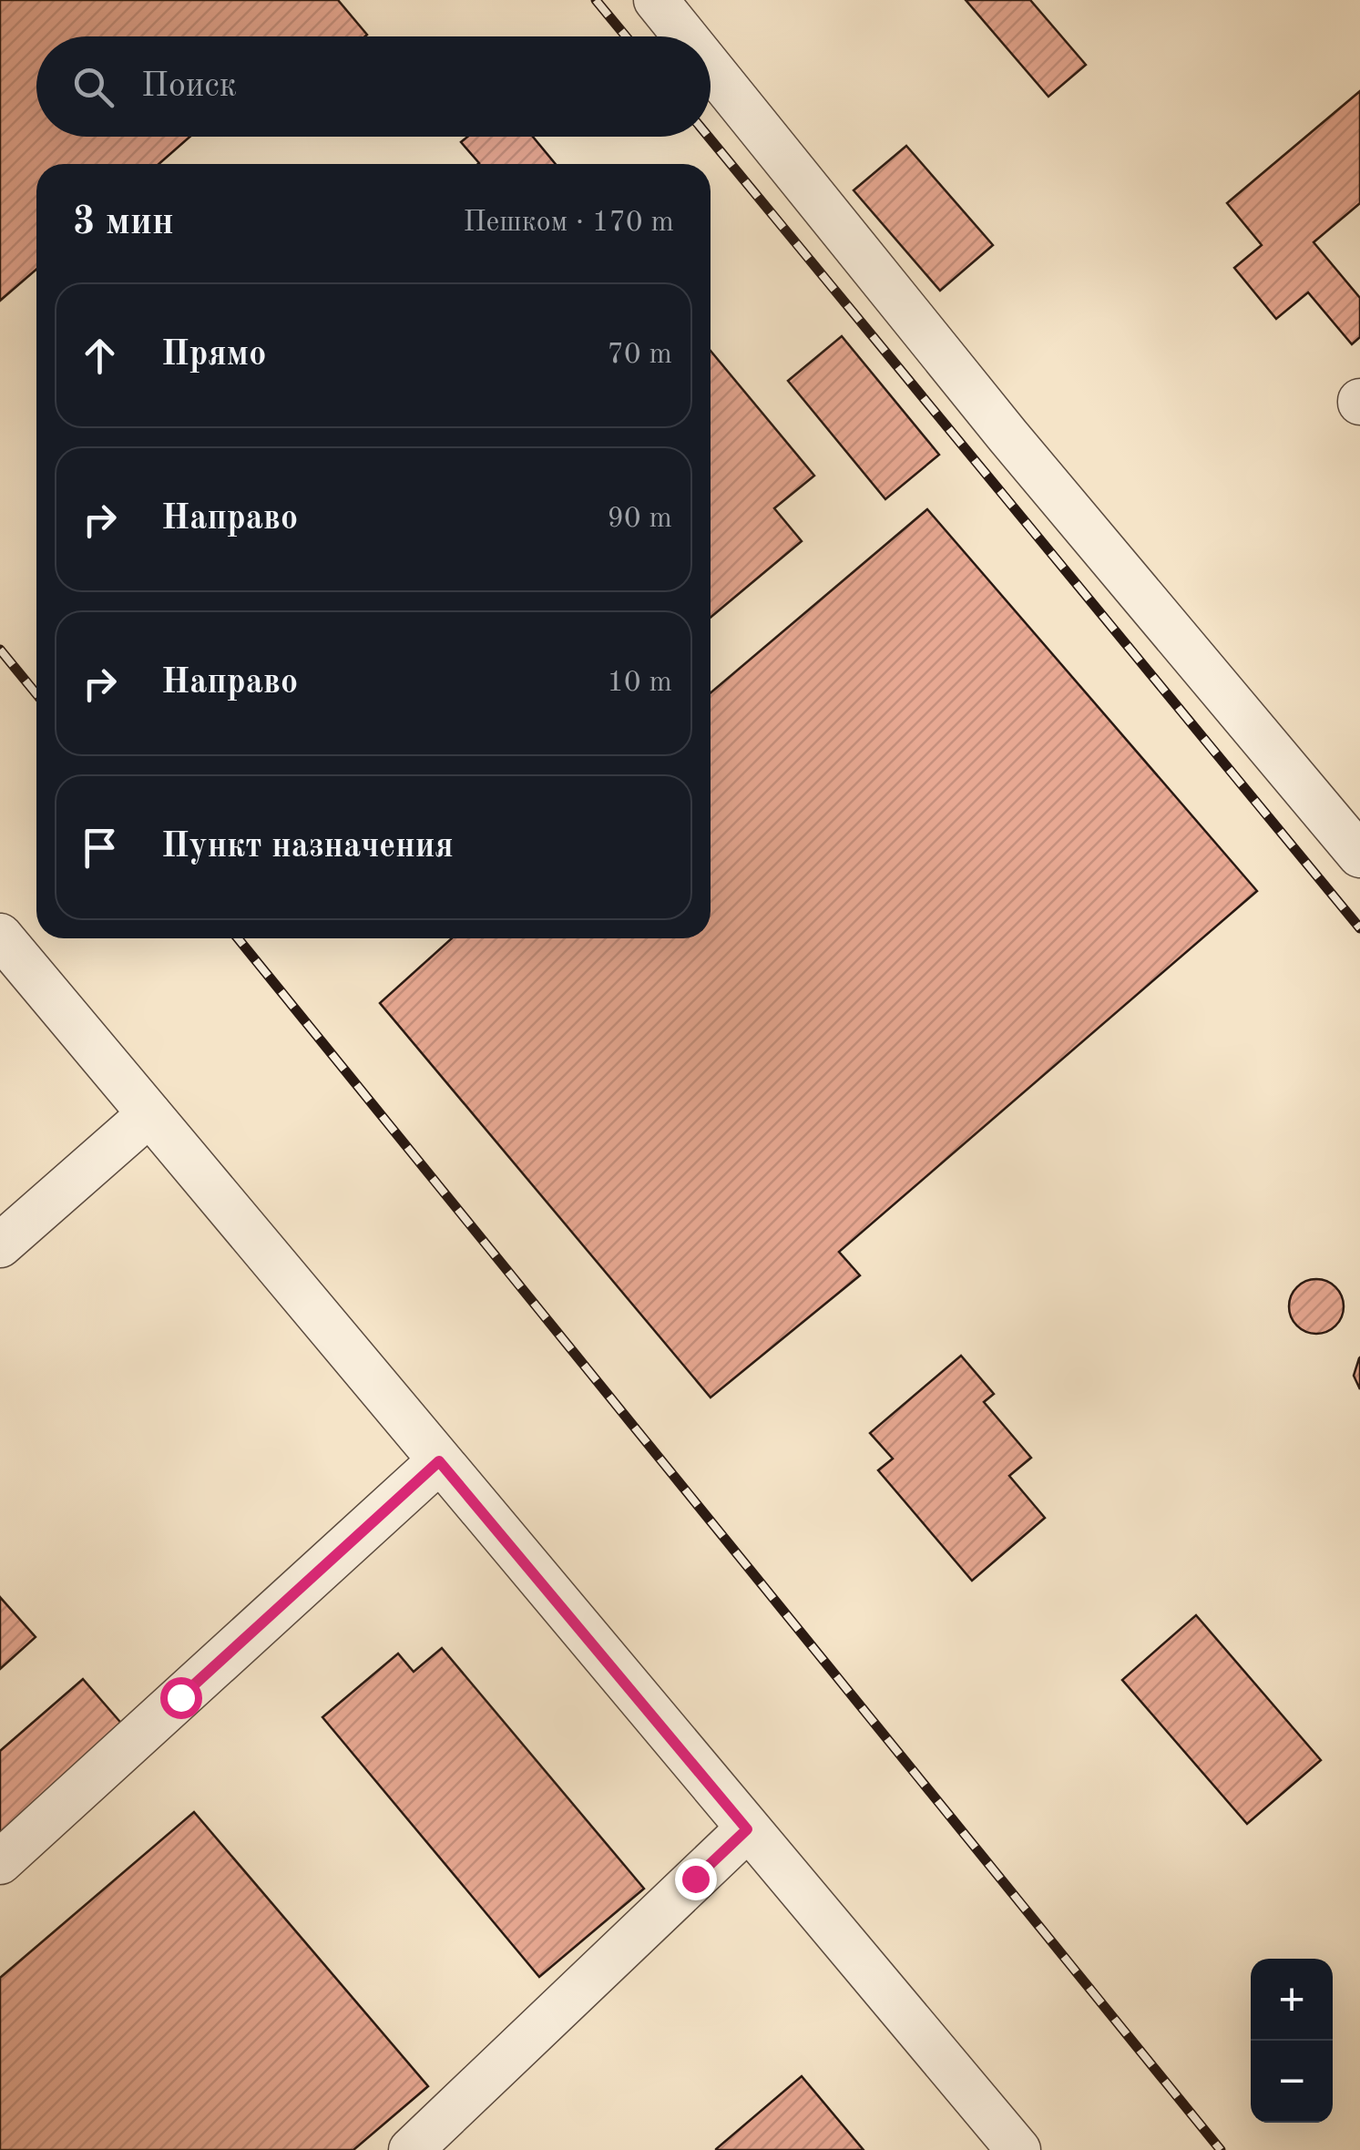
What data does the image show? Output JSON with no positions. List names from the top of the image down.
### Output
{
  "page": {
    "search": "Поиск",
    "heading": ["3 мин", "Пешком · 170 m"],
    "list": [
      ["Прямо", "70 m"],
      ["Направо", "90 m"],
      ["Направо", "10 m"],
      "Пункт назначения"
    ],
    "map_buttons": ["+", "−"]
  }
}
